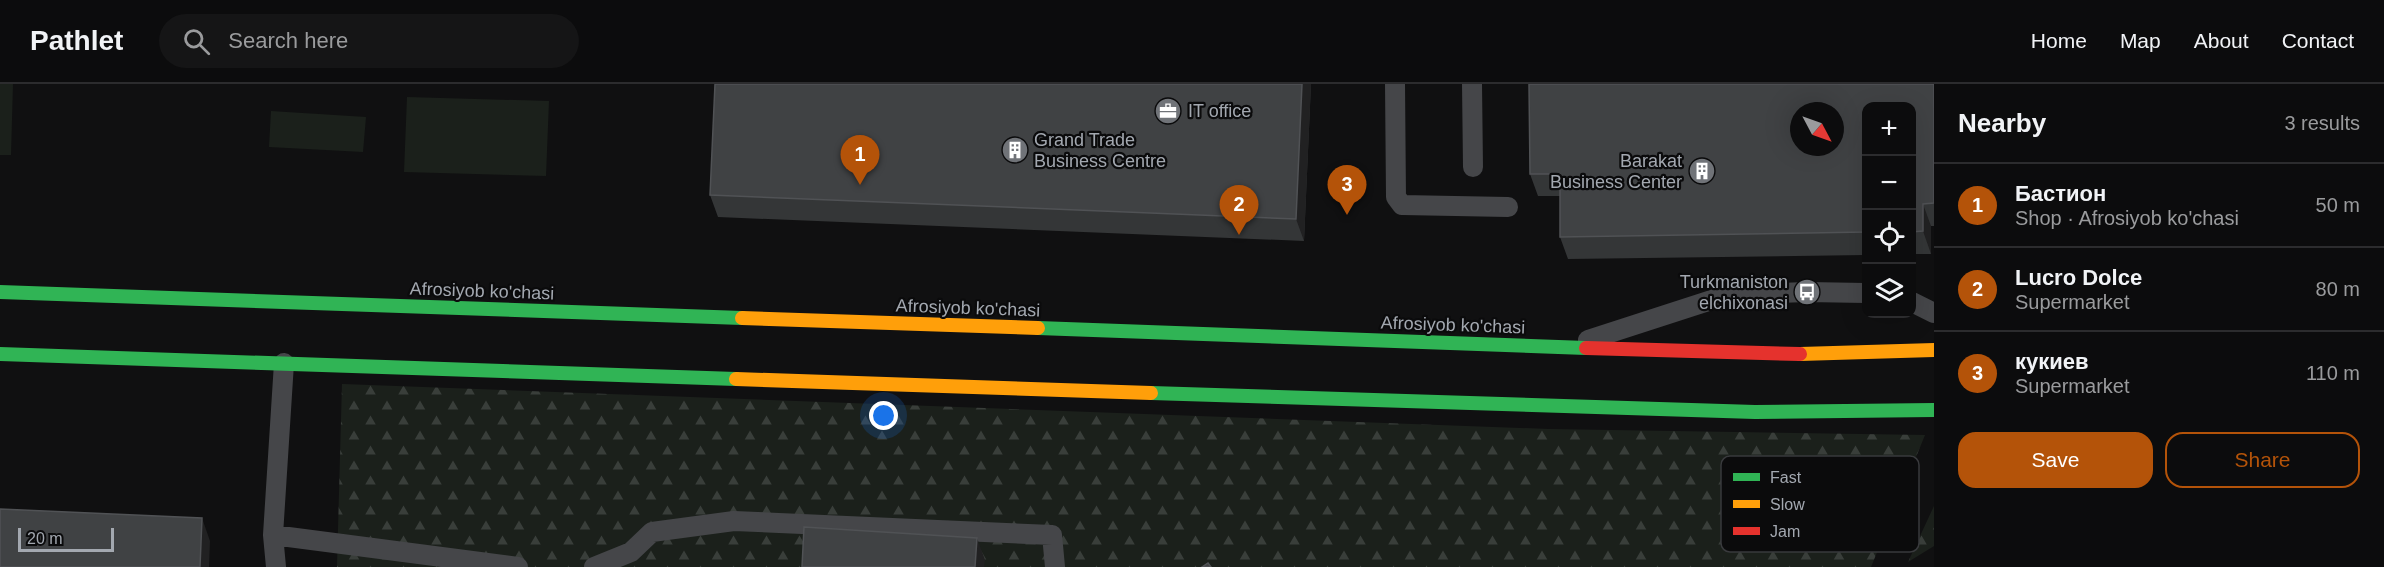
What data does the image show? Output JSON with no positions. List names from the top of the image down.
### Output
{
  "streets": {
    "main road": ["Afrosiyob ko'chasi"]
  },
  "places": {
    "office": ["IT office"],
    "building": ["Grand Trade Business Centre", "Barakat Business Center"],
    "bus stop": ["Turkmaniston elchixonasi"]
  },
  "legend": ["Fast", "Slow", "Jam"],
  "scale_bar": "20 m",
  "north": "bottom right",
  "page": {
    "header": "Pathlet",
    "search": "Search here",
    "nav": [
      "Home",
      "Map",
      "About",
      "Contact"
    ],
    "heading": ["Nearby", "3 results"],
    "map_buttons": ["+", "−"],
    "pins": ["1", "3", "2"],
    "list": [
      {
        "mark": "1",
        "name": "Бастион",
        "note": "Shop · Afrosiyob ko'chasi",
        "value": "50 m"
      },
      {
        "mark": "2",
        "name": "Lucro Dolce",
        "note": "Supermarket",
        "value": "80 m"
      },
      {
        "mark": "3",
        "name": "кукиев",
        "note": "Supermarket",
        "value": "110 m"
      }
    ],
    "buttons": ["Save", "Share"],
    "scale": "20 m"
  }
}
